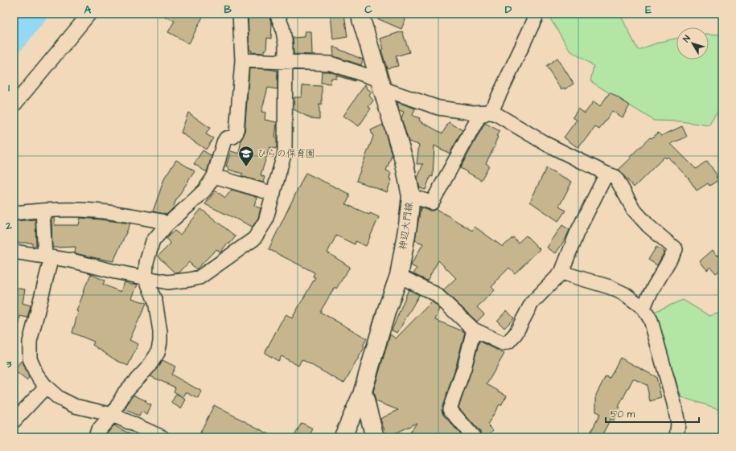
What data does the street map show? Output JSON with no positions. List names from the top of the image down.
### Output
{
  "streets": {
    "main road": ["神辺大門線"]
  },
  "places": {
    "school or university": ["ひらの保育園"]
  },
  "scale_bar": "50 m",
  "north": "top left",
  "grid": {
    "columns": [
      "A",
      "B",
      "C",
      "D",
      "E"
    ],
    "rows": ["1", "2", "3"]
  }
}
